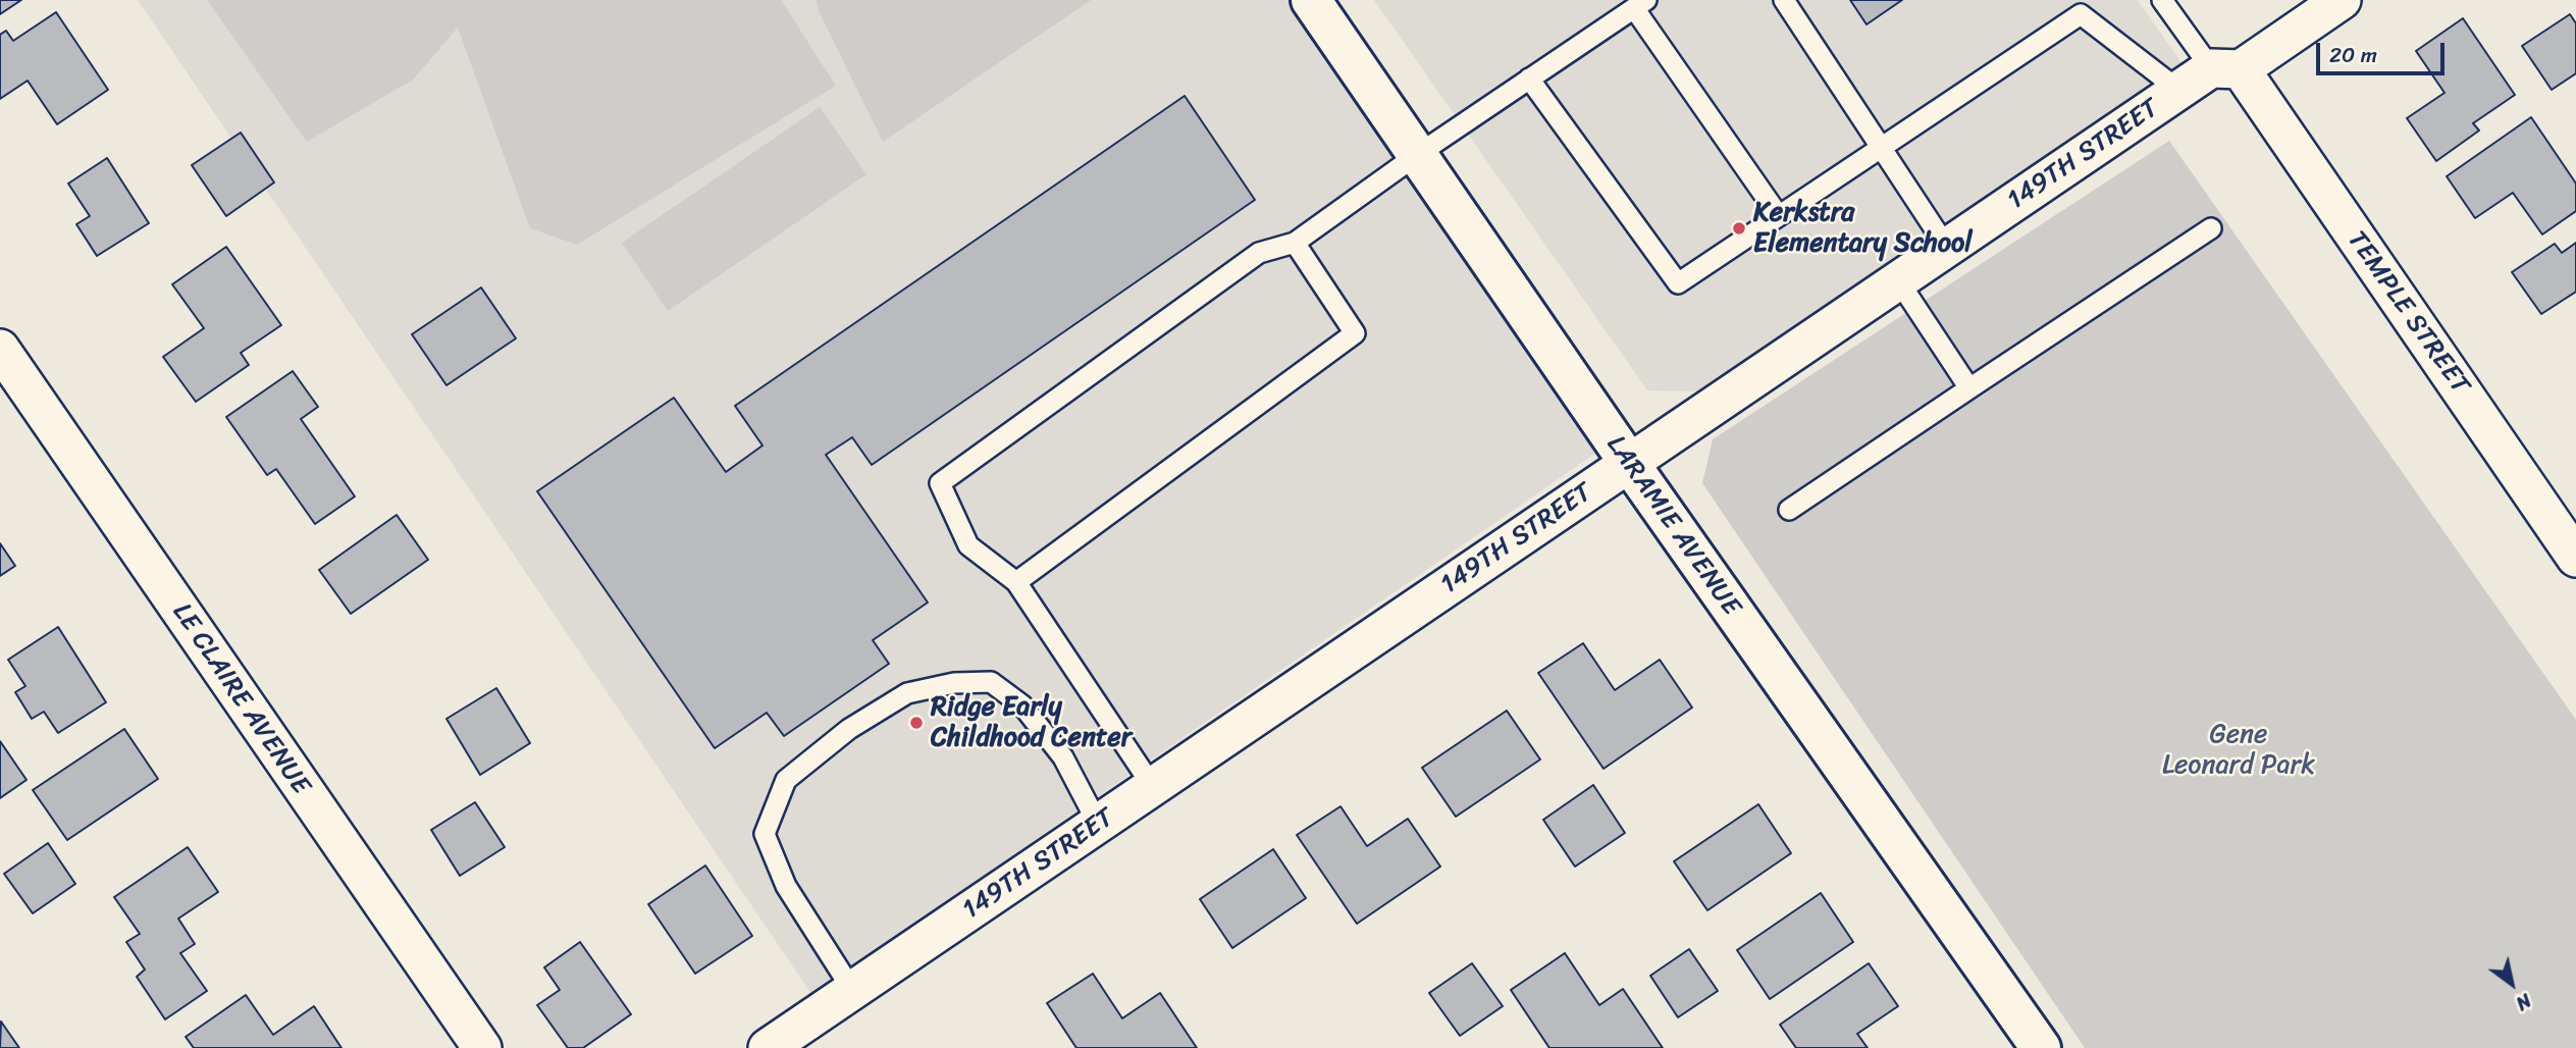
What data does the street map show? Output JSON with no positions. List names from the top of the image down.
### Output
{
  "streets": {
    "street": [
      "149TH STREET",
      "TEMPLE STREET",
      "LARAMIE AVENUE",
      "LE CLAIRE AVENUE"
    ]
  },
  "crossings": [
    ["149TH STREET", "TEMPLE STREET"],
    ["149TH STREET", "LARAMIE AVENUE"]
  ],
  "parks": ["Gene Leonard Park"],
  "places": ["Kerkstra Elementary School", "Ridge Early Childhood Center"],
  "scale_bar": "20 m",
  "north": "bottom right"
}
